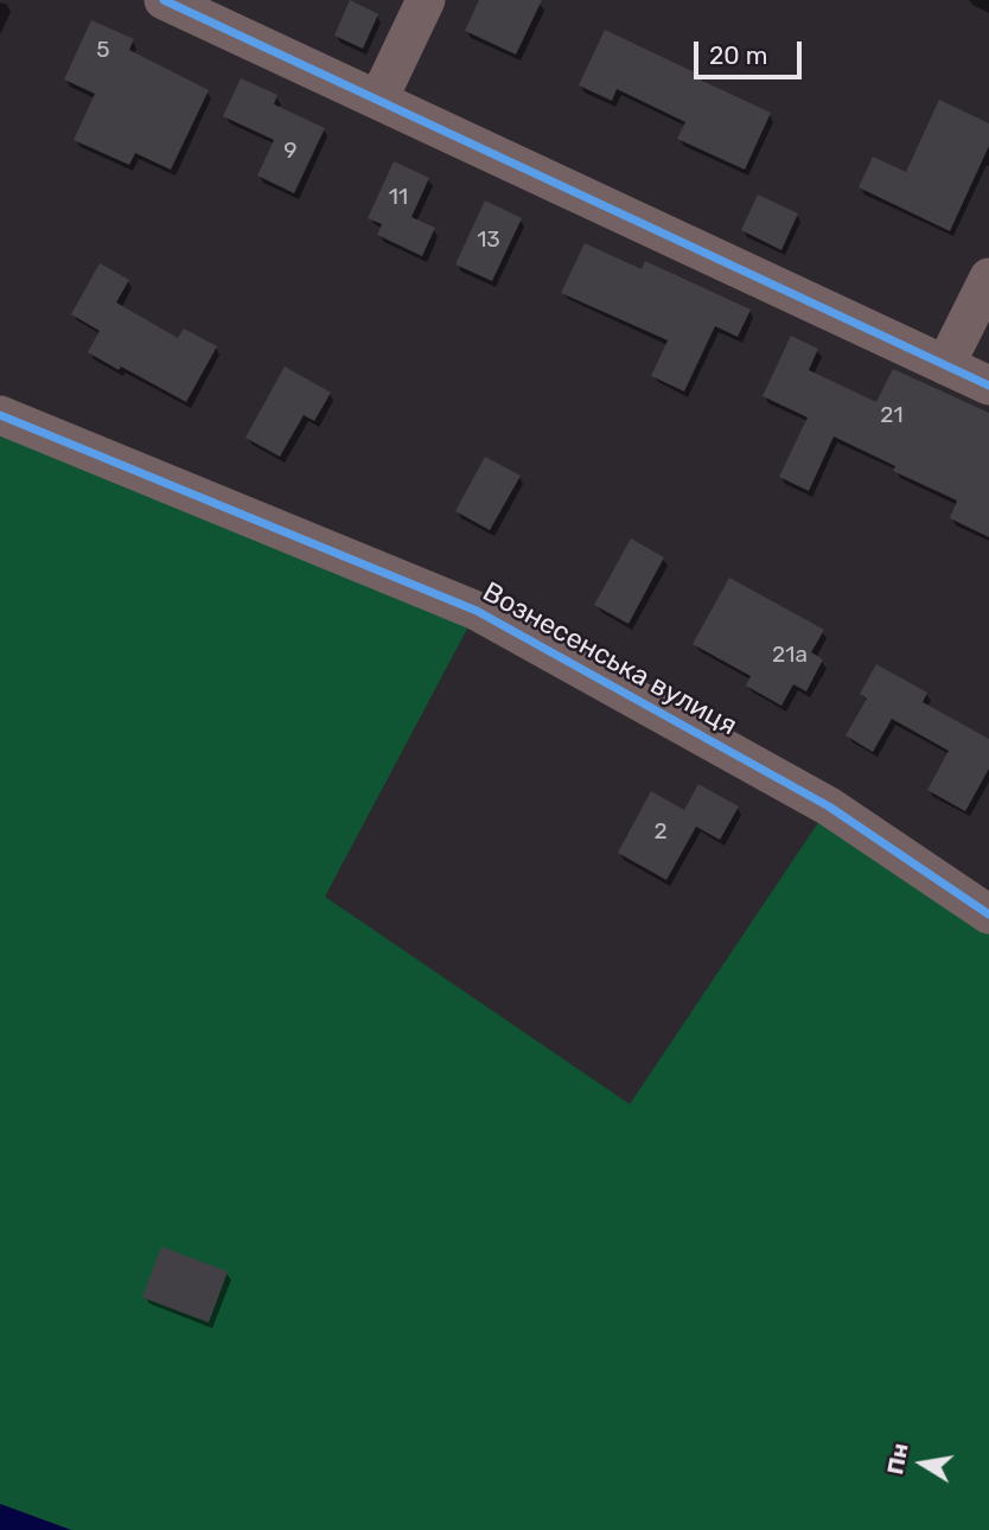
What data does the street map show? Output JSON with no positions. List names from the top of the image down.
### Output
{
  "streets": {
    "street": ["Вознесенська вулиця"]
  },
  "house_numbers": [
    "5",
    "9",
    "11",
    "13",
    "21",
    "21а",
    "2"
  ],
  "scale_bar": "20 m",
  "north": "left"
}
